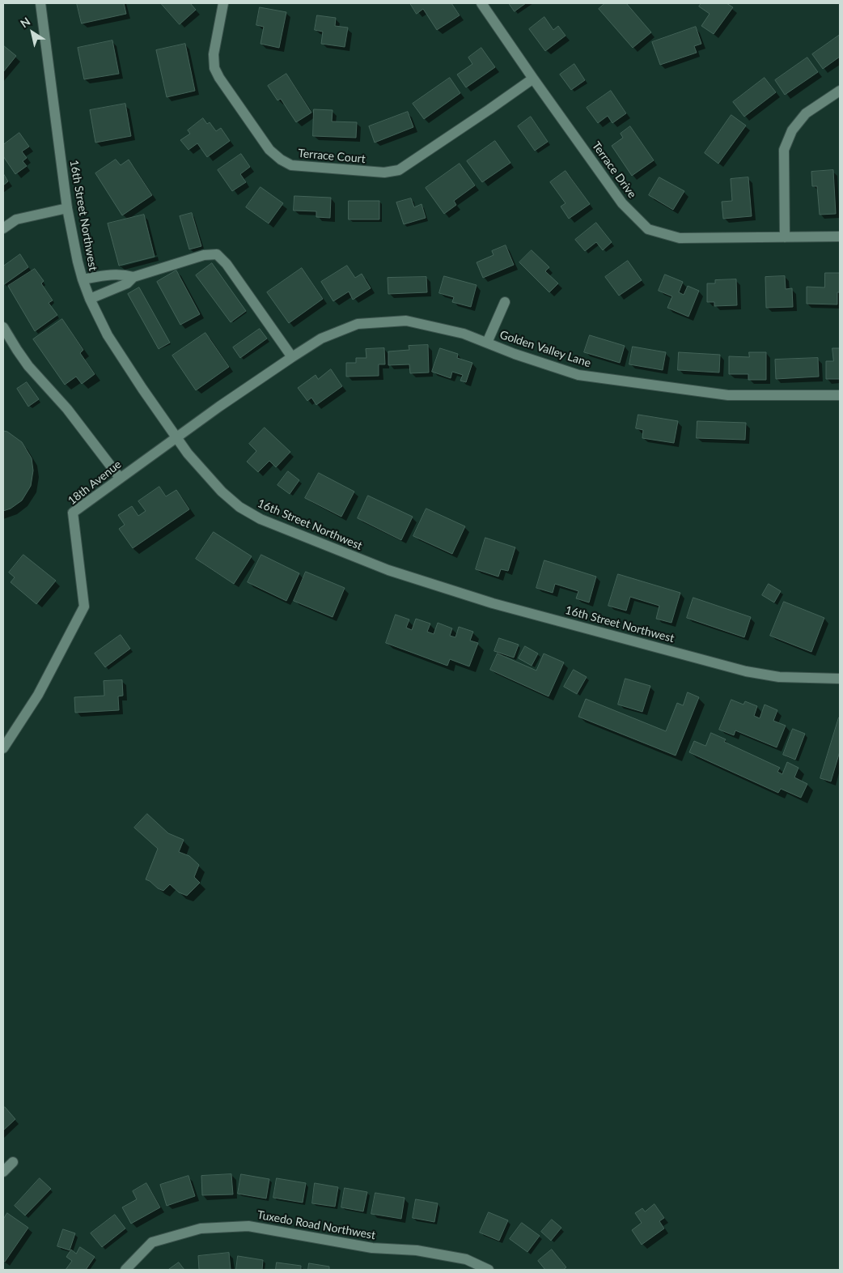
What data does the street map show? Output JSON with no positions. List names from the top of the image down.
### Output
{
  "streets": {
    "street": [
      "Terrace Court",
      "Terrace Drive",
      "16th Street Northwest",
      "Golden Valley Lane",
      "18th Avenue",
      "Tuxedo Road Northwest"
    ]
  },
  "crossings": [
    ["Terrace Court", "Terrace Drive"],
    ["16th Street Northwest", "18th Avenue"],
    ["Golden Valley Lane", "18th Avenue"]
  ],
  "north": "top left"
}
